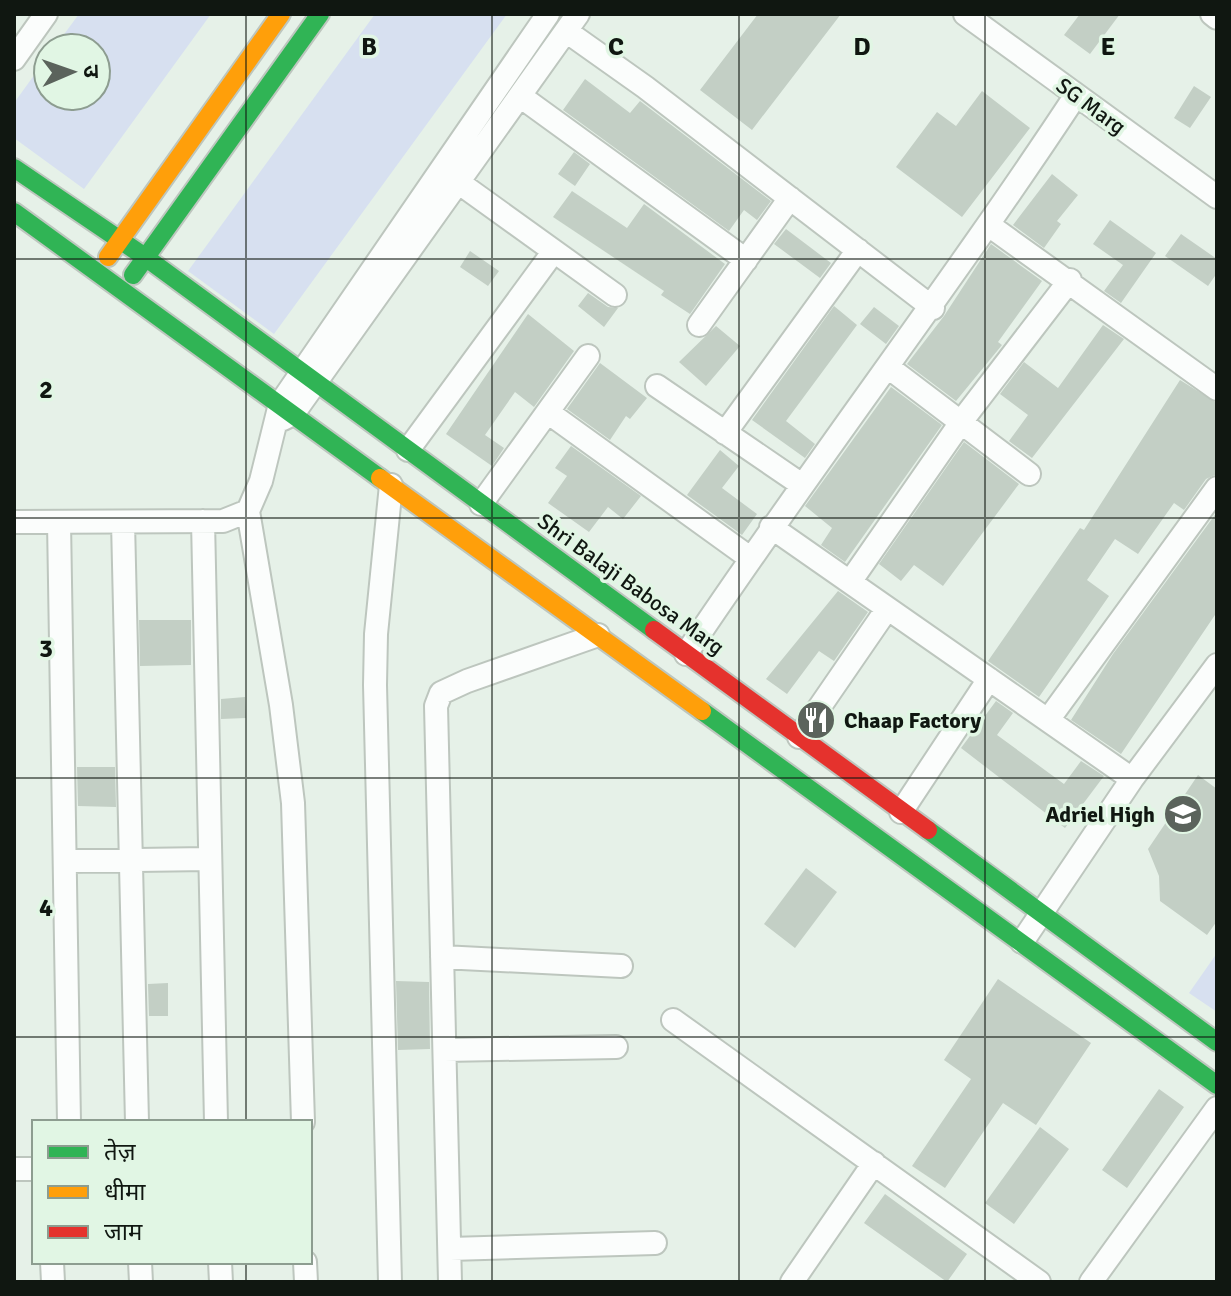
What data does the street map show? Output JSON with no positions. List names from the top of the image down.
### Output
{
  "streets": {
    "street": ["SG Marg", "Shri Balaji Babosa Marg"]
  },
  "places": {
    "restaurant": ["Chaap Factory"],
    "school or university": ["Adriel High"]
  },
  "legend": ["तेज़", "धीमा", "जाम"],
  "north": "right",
  "grid": {
    "columns": [
      "B",
      "C",
      "D",
      "E"
    ],
    "rows": ["2", "3", "4"]
  }
}
